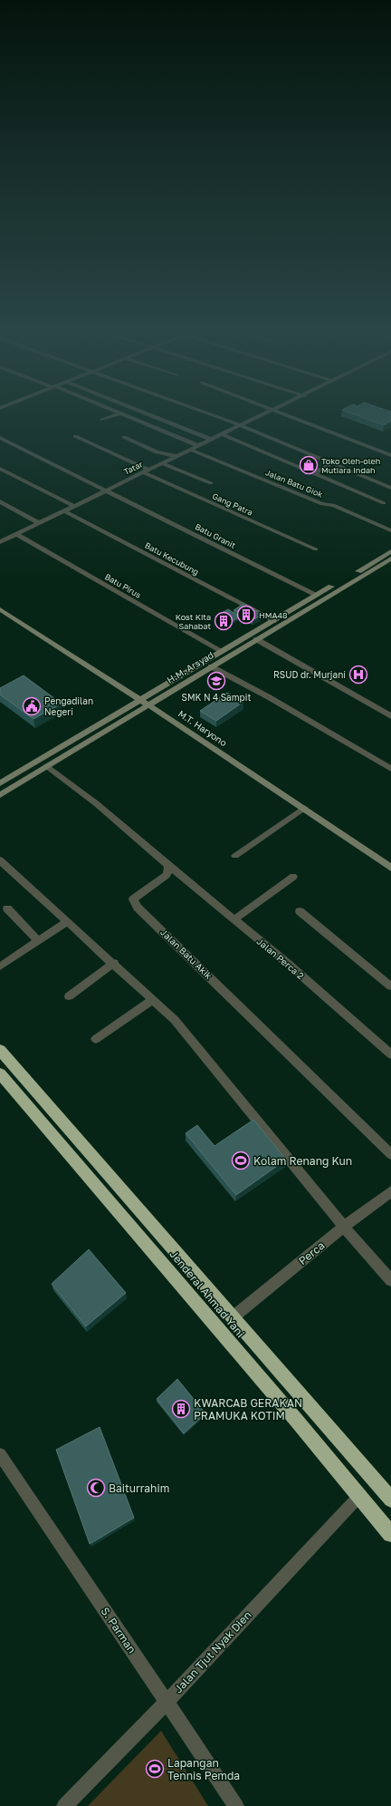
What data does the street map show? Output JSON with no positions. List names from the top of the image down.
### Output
{
  "streets": {
    "highway": ["Jenderal Ahmad Yani"],
    "street": [
      "Tatar",
      "Jalan Batu Giok",
      "Gang Patra",
      "Batu Granit",
      "Batu Kecubung",
      "Batu Pirus",
      "H.M. Arsyad",
      "M.T. Haryono",
      "Jalan Batu Akik",
      "Jalan Perca 2",
      "Perca",
      "S. Parman",
      "Jalan Tjut Nyak Dien"
    ]
  },
  "crossings": [
    ["Tatar", "Jalan Batu Giok"],
    ["Tatar", "Gang Patra"],
    ["Tatar", "Batu Granit"],
    ["Tatar", "Batu Kecubung"],
    ["Tatar", "Batu Pirus"],
    ["Batu Granit", "H.M. Arsyad"],
    ["Batu Kecubung", "H.M. Arsyad"],
    ["Batu Pirus", "H.M. Arsyad"],
    ["H.M. Arsyad", "M.T. Haryono"],
    ["Jalan Batu Akik", "Jalan Perca 2"],
    ["Perca", "Jenderal Ahmad Yani"],
    ["Jenderal Ahmad Yani", "Jalan Tjut Nyak Dien"],
    ["S. Parman", "Jalan Tjut Nyak Dien"]
  ],
  "places": {
    "shop": ["Toko Oleh-oleh Mutiara Indah"],
    "building": ["HMA48", "Kost Kita Sahabat", "KWARCAB GERAKAN PRAMUKA KOTIM"],
    "hospital": ["RSUD dr. Murjani"],
    "school or university": ["SMK N 4 Sampit"],
    "public building": ["Pengadilan Negeri"],
    "sports": ["Kolam Renang Kun", "Lapangan Tennis Pemda"],
    "mosque": ["Baiturrahim"]
  }
}
